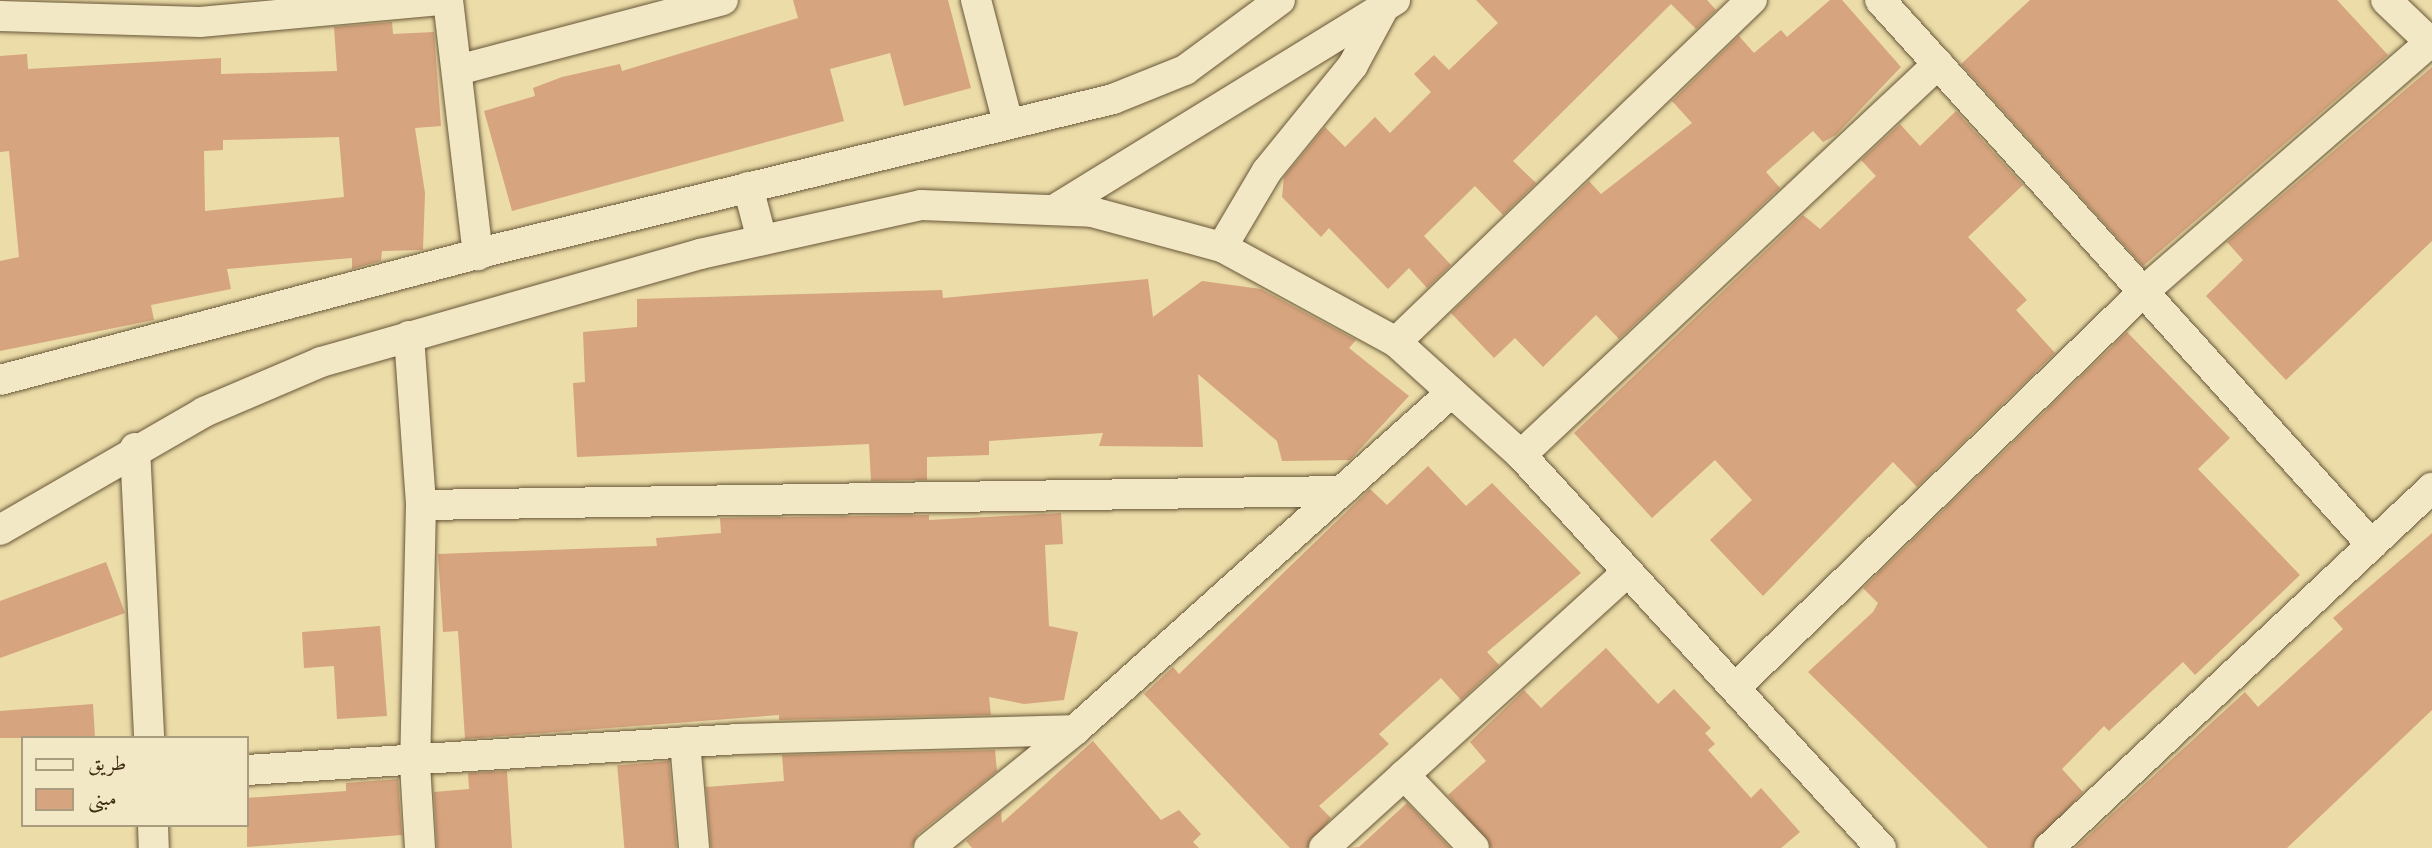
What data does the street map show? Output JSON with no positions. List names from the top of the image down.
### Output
{
  "legend": ["طريق", "مبنى"]
}
